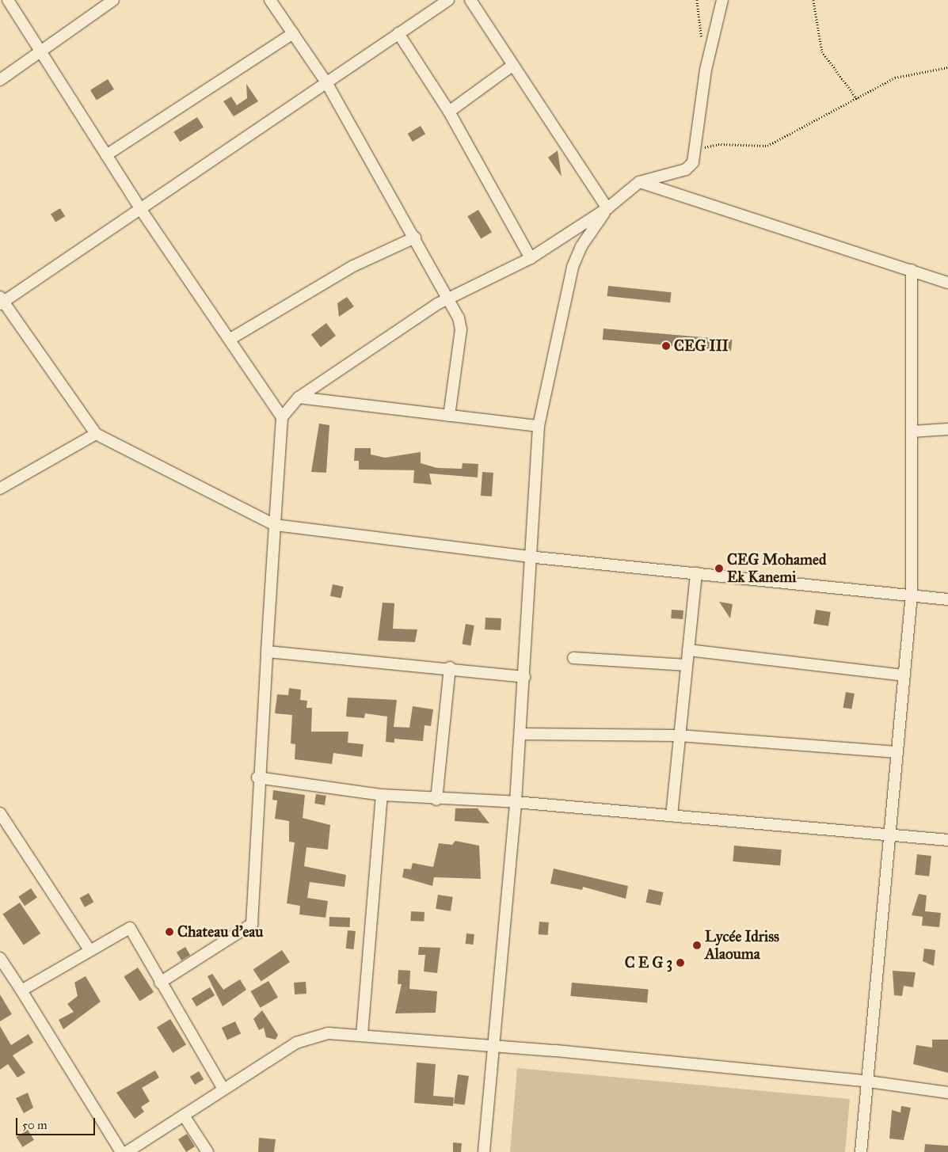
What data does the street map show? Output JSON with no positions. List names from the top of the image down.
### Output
{
  "places": [
    "CEG III",
    "CEG Mohamed Ek Kanemi",
    "Chateau d'eau",
    "Lycée Idriss Alaouma",
    "C E G 3"
  ],
  "scale_bar": "50 m"
}
